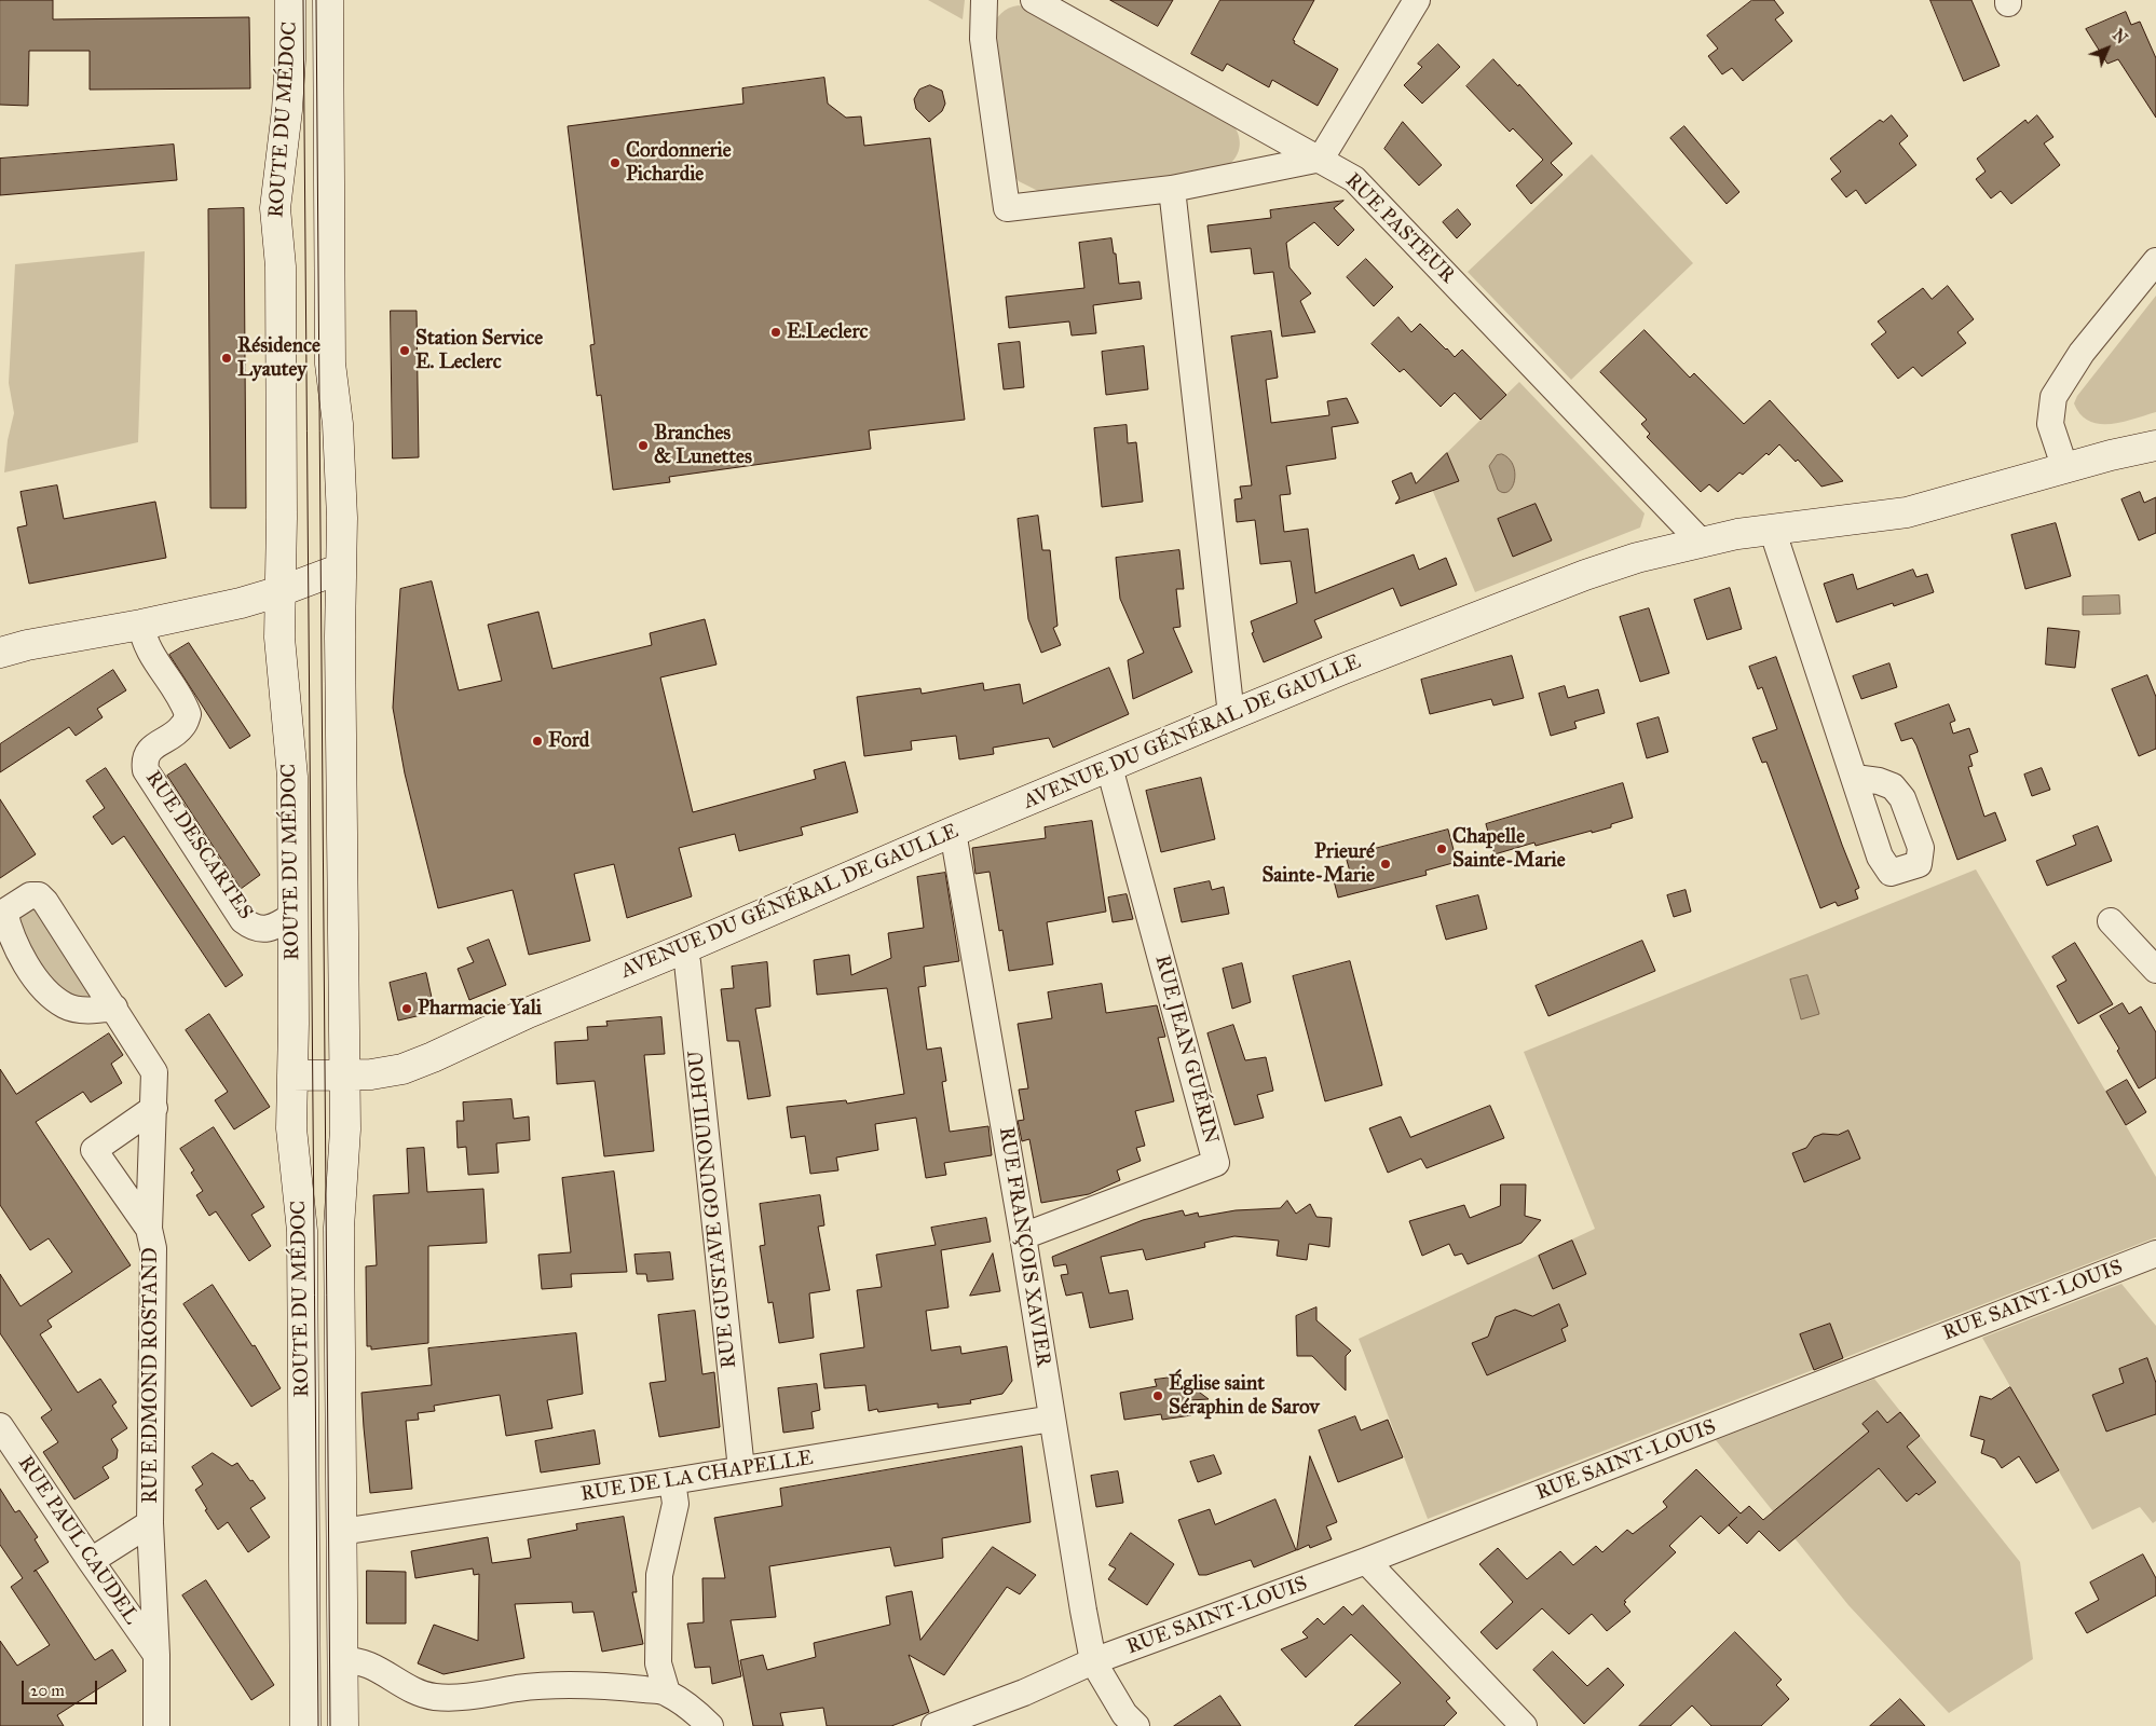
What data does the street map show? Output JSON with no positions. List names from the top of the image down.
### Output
{
  "streets": {
    "main road": ["ROUTE DU MÉDOC", "AVENUE DU GÉNÉRAL DE GAULLE"],
    "street": [
      "RUE PASTEUR",
      "RUE DESCARTES",
      "RUE JEAN GUÉRIN",
      "RUE GUSTAVE GOUNOUILHOU",
      "RUE FRANÇOIS XAVIER",
      "RUE SAINT-LOUIS",
      "RUE EDMOND ROSTAND",
      "RUE DE LA CHAPELLE",
      "RUE PAUL CAUDEL"
    ]
  },
  "crossings": [
    ["ROUTE DU MÉDOC", "AVENUE DU GÉNÉRAL DE GAULLE"],
    ["ROUTE DU MÉDOC", "RUE DESCARTES"],
    ["ROUTE DU MÉDOC", "RUE DE LA CHAPELLE"],
    ["RUE PASTEUR", "AVENUE DU GÉNÉRAL DE GAULLE"],
    ["AVENUE DU GÉNÉRAL DE GAULLE", "RUE JEAN GUÉRIN"],
    ["AVENUE DU GÉNÉRAL DE GAULLE", "RUE GUSTAVE GOUNOUILHOU"],
    ["AVENUE DU GÉNÉRAL DE GAULLE", "RUE FRANÇOIS XAVIER"],
    ["RUE JEAN GUÉRIN", "RUE FRANÇOIS XAVIER"],
    ["RUE GUSTAVE GOUNOUILHOU", "RUE DE LA CHAPELLE"],
    ["RUE FRANÇOIS XAVIER", "RUE SAINT-LOUIS"],
    ["RUE FRANÇOIS XAVIER", "RUE DE LA CHAPELLE"],
    ["RUE EDMOND ROSTAND", "RUE PAUL CAUDEL"]
  ],
  "places": [
    "Cordonnerie Pichardie",
    "E.Leclerc",
    "Station Service E. Leclerc",
    "Résidence Lyautey",
    "Branches & Lunettes",
    "Ford",
    "Chapelle Sainte-Marie",
    "Prieuré Sainte-Marie",
    "Pharmacie Yali",
    "Église saint Séraphin de Sarov"
  ],
  "scale_bar": "20 m",
  "north": "top right"
}
